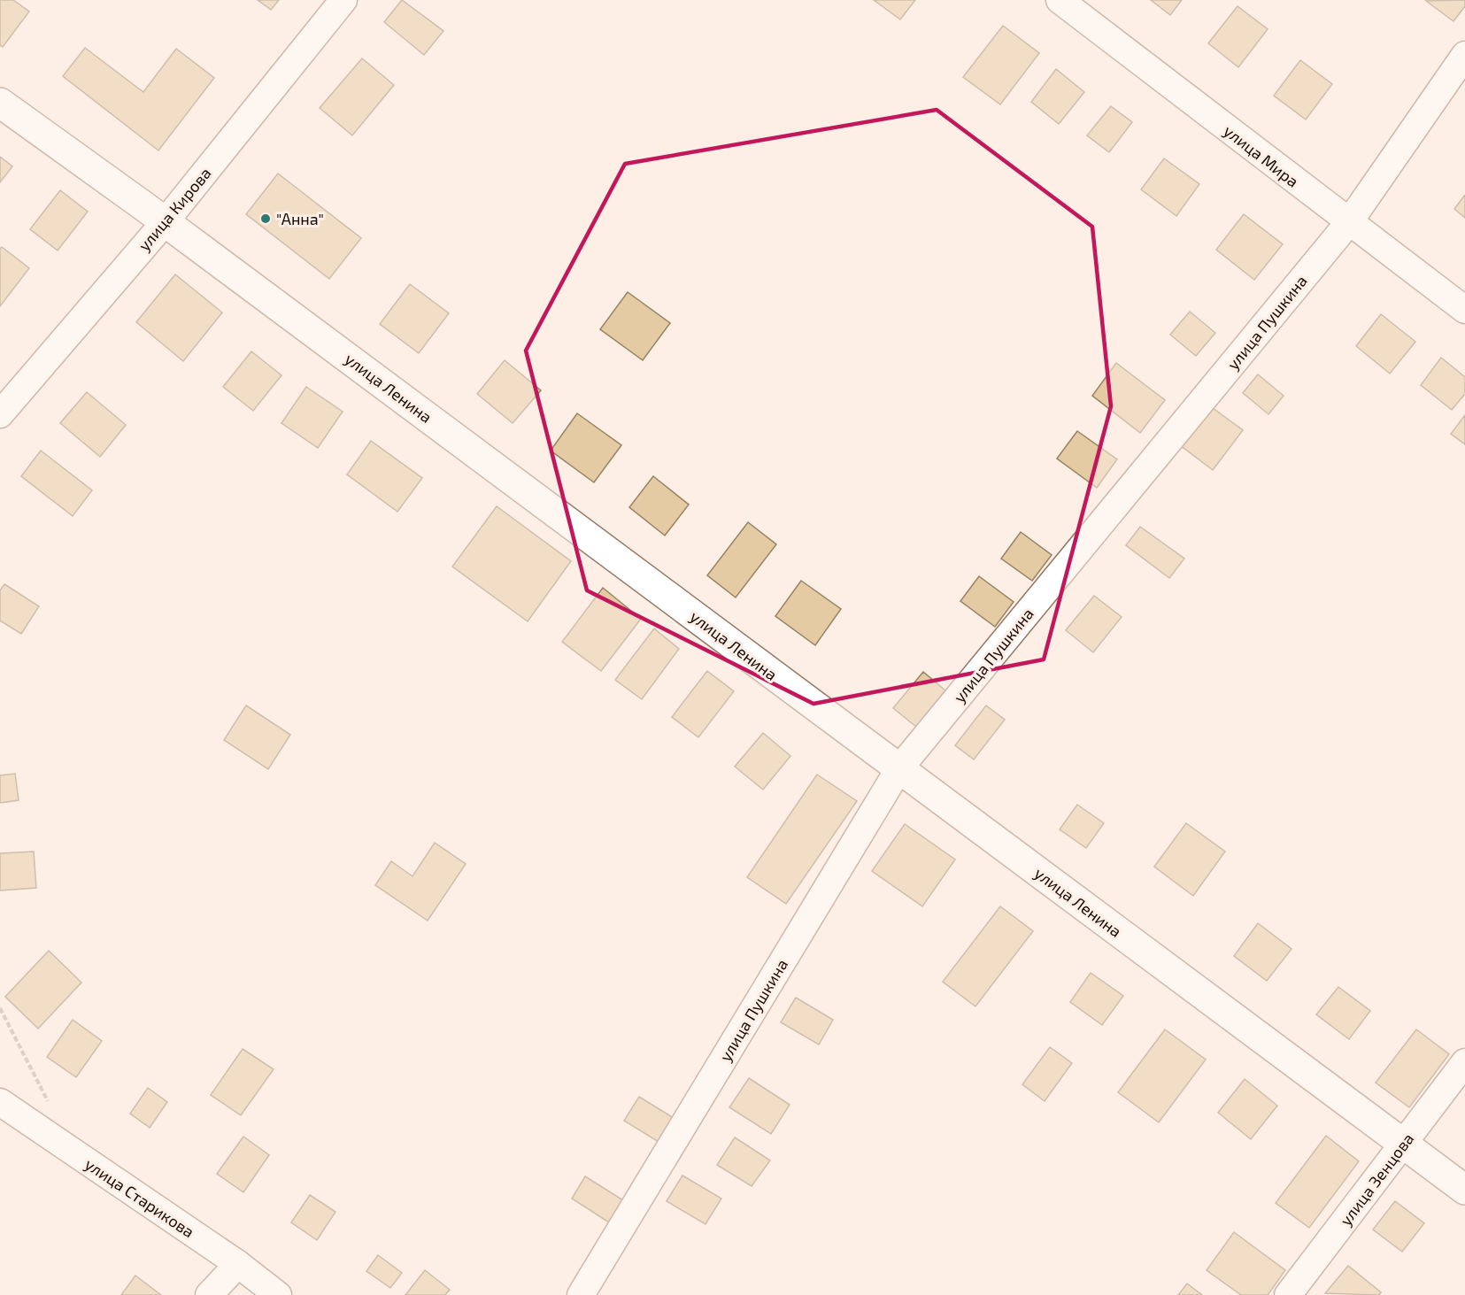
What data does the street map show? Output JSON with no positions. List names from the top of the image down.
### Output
{
  "streets": {
    "street": [
      "улица Мира",
      "улица Кирова",
      "улица Пушкина",
      "улица Ленина",
      "улица Зенцова",
      "улица Старикова"
    ]
  },
  "crossings": [
    ["улица Мира", "улица Пушкина"],
    ["улица Кирова", "улица Ленина"],
    ["улица Пушкина", "улица Ленина"],
    ["улица Ленина", "улица Зенцова"]
  ],
  "places": ["\"Анна\""]
}
